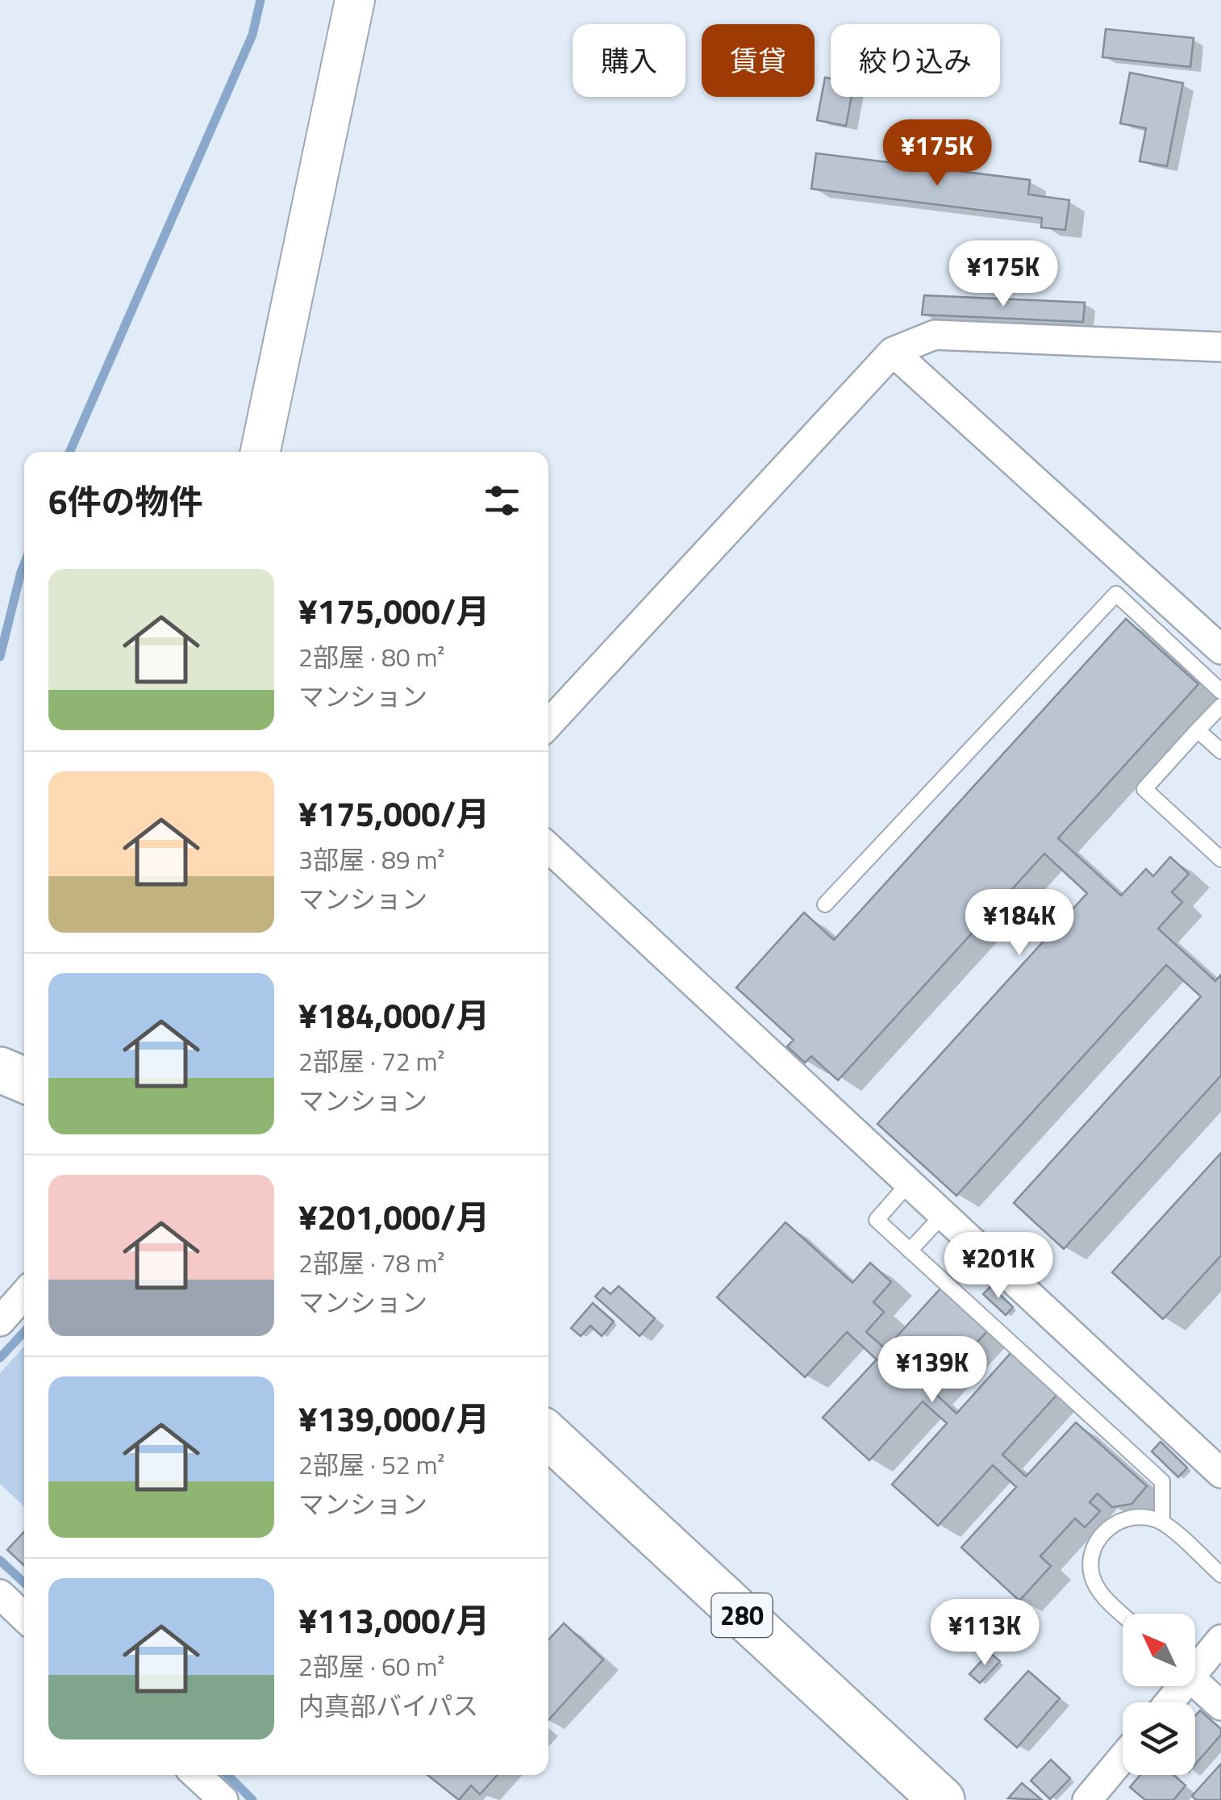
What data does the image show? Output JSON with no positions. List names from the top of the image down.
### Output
{
  "streets": {
    "highway": ["280"]
  },
  "north": "top left",
  "page": {
    "chip": ["購入", "賃貸", "絞り込み"],
    "price": [
      "¥175K",
      "¥175K",
      "¥184K",
      "¥201K",
      "¥139K",
      "¥113K"
    ],
    "heading": "6件の物件",
    "list": [
      {
        "name": "¥175,000/月",
        "note": "2部屋 · 80 m² · マンション"
      },
      {
        "name": "¥175,000/月",
        "note": "3部屋 · 89 m² · マンション"
      },
      {
        "name": "¥184,000/月",
        "note": "2部屋 · 72 m² · マンション"
      },
      {
        "name": "¥201,000/月",
        "note": "2部屋 · 78 m² · マンション"
      },
      {
        "name": "¥139,000/月",
        "note": "2部屋 · 52 m² · マンション"
      },
      {
        "name": "¥113,000/月",
        "note": "2部屋 · 60 m² · 内真部バイパス"
      }
    ]
  }
}
